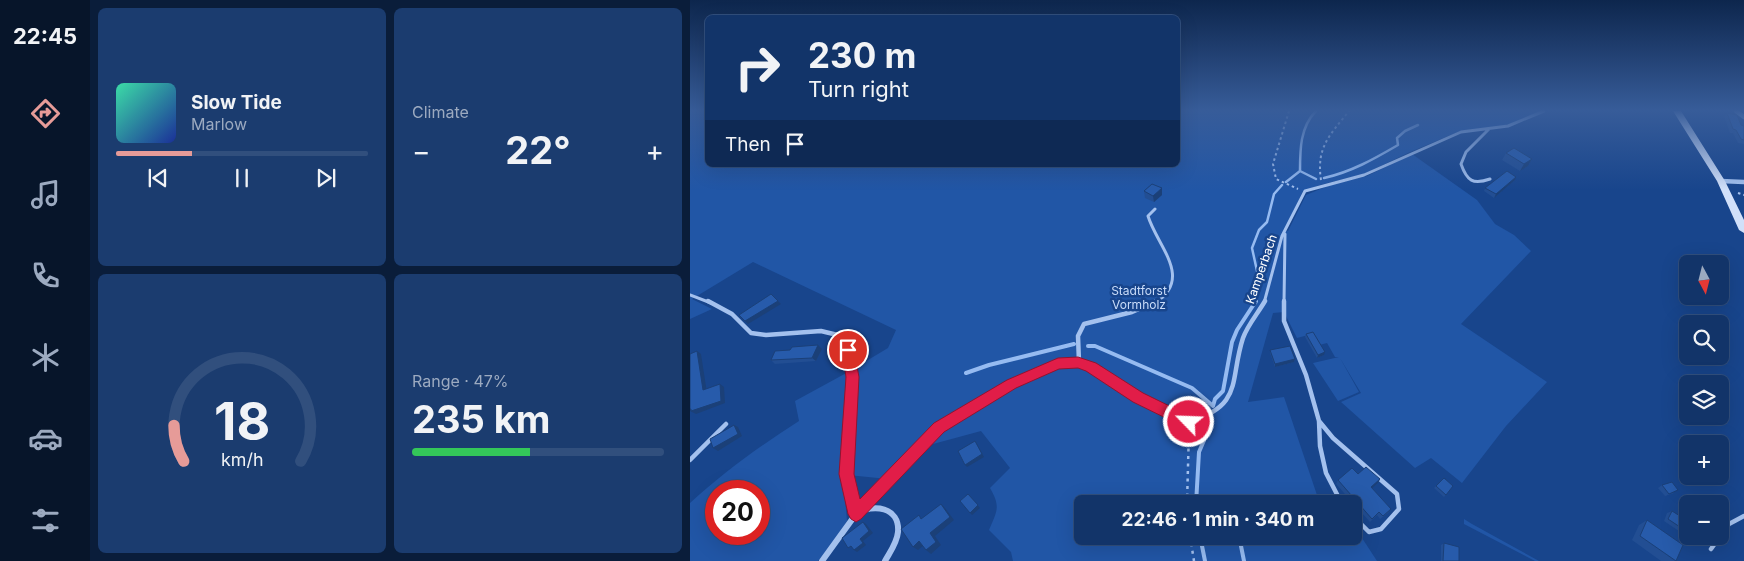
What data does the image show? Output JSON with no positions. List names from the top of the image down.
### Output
{
  "streets": {
    "lane": ["Kamperbach"]
  },
  "parks": ["Stadtforst Vormholz"],
  "north": "bottom",
  "page": {
    "tabs": "22:45",
    "tile": [
      "Climate",
      ["Range · 47%", "235 km"]
    ],
    "turn": ["230 m", "Turn right"],
    "song": ["Slow Tide", "Marlow"],
    "then": "Then",
    "heat": ["−", "22°", "+"],
    "map_buttons": ["+", "−"],
    "limit": "20",
    "trip": "22:46 · 1 min · 340 m",
    "gauge": ["18", "km/h"]
  }
}
